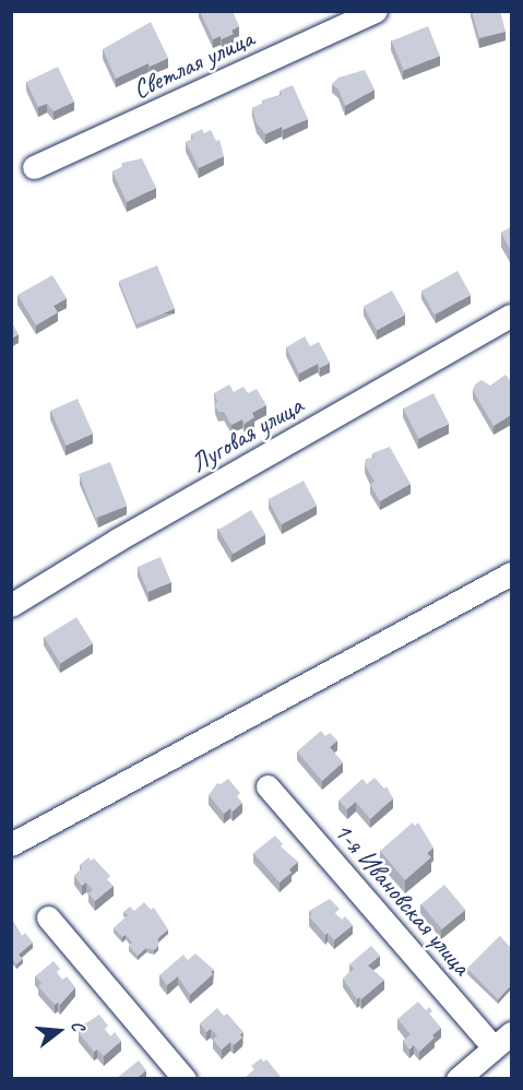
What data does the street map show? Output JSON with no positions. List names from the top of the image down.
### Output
{
  "streets": {
    "street": ["Светлая улица", "Луговая улица", "1-я Ивановская улица"]
  },
  "north": "right"
}
